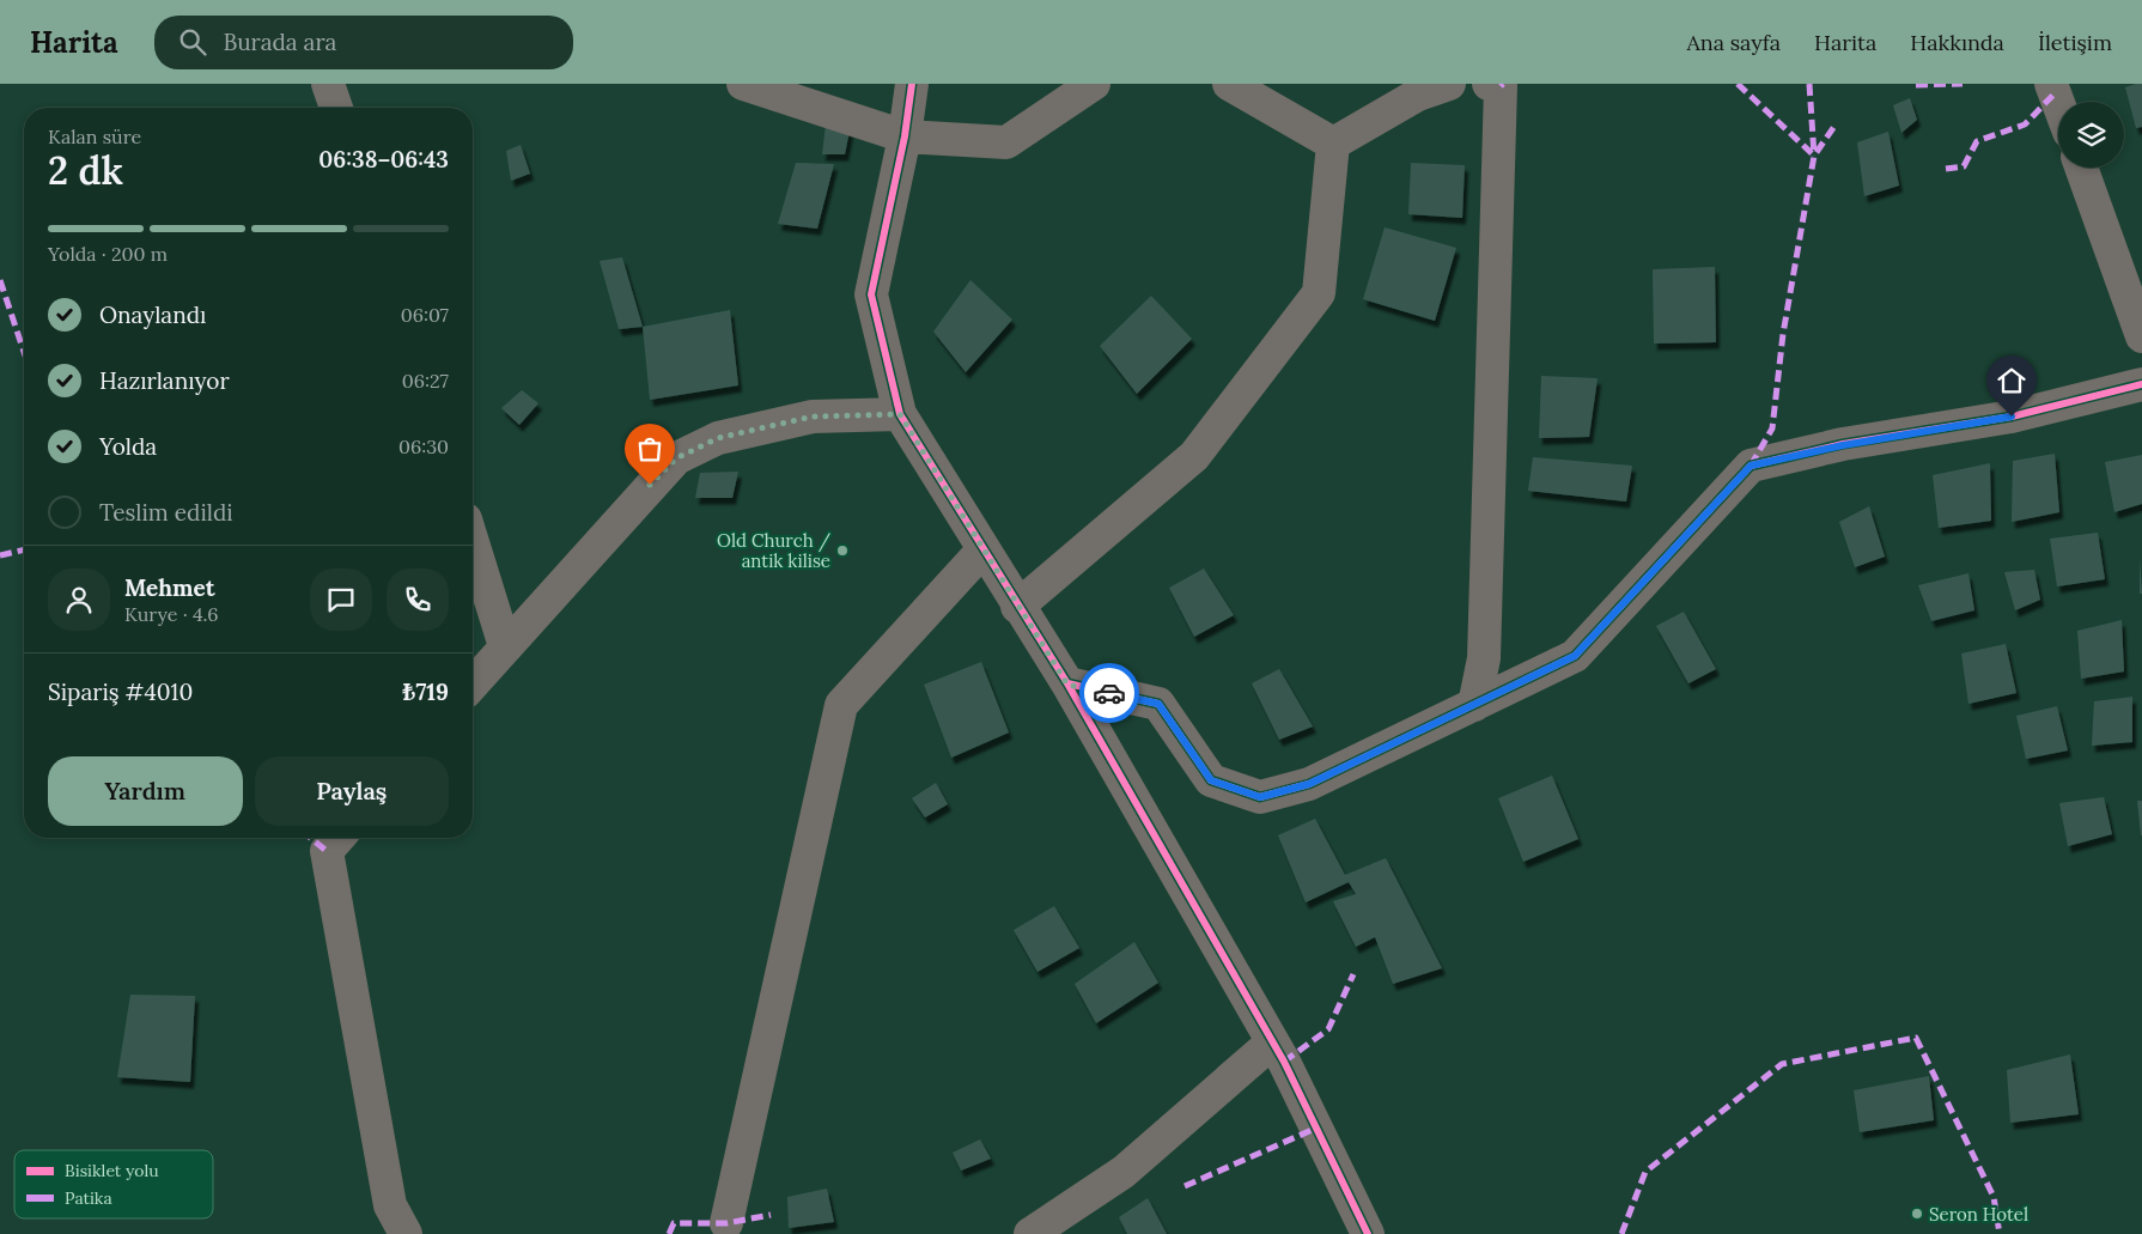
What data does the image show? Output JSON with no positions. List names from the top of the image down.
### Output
{
  "places": ["Old Church / antik kilise", "Seron Hotel"],
  "legend": ["Bisiklet yolu", "Patika"],
  "page": {
    "header": "Harita",
    "search": "Burada ara",
    "nav": [
      "Ana sayfa",
      "Harita",
      "Hakkında",
      "İletişim"
    ],
    "heading": ["2 dk", "Kalan süre", "06:38–06:43"],
    "panel": [
      "Mehmet",
      "Kurye · 4.6",
      "Sipariş #4010",
      "₺719"
    ],
    "bar": "Yolda · 200 m",
    "list": [
      ["Onaylandı", "06:07"],
      ["Hazırlanıyor", "06:27"],
      ["Yolda", "06:30"],
      "Teslim edildi"
    ],
    "buttons": ["Yardım", "Paylaş"]
  }
}
